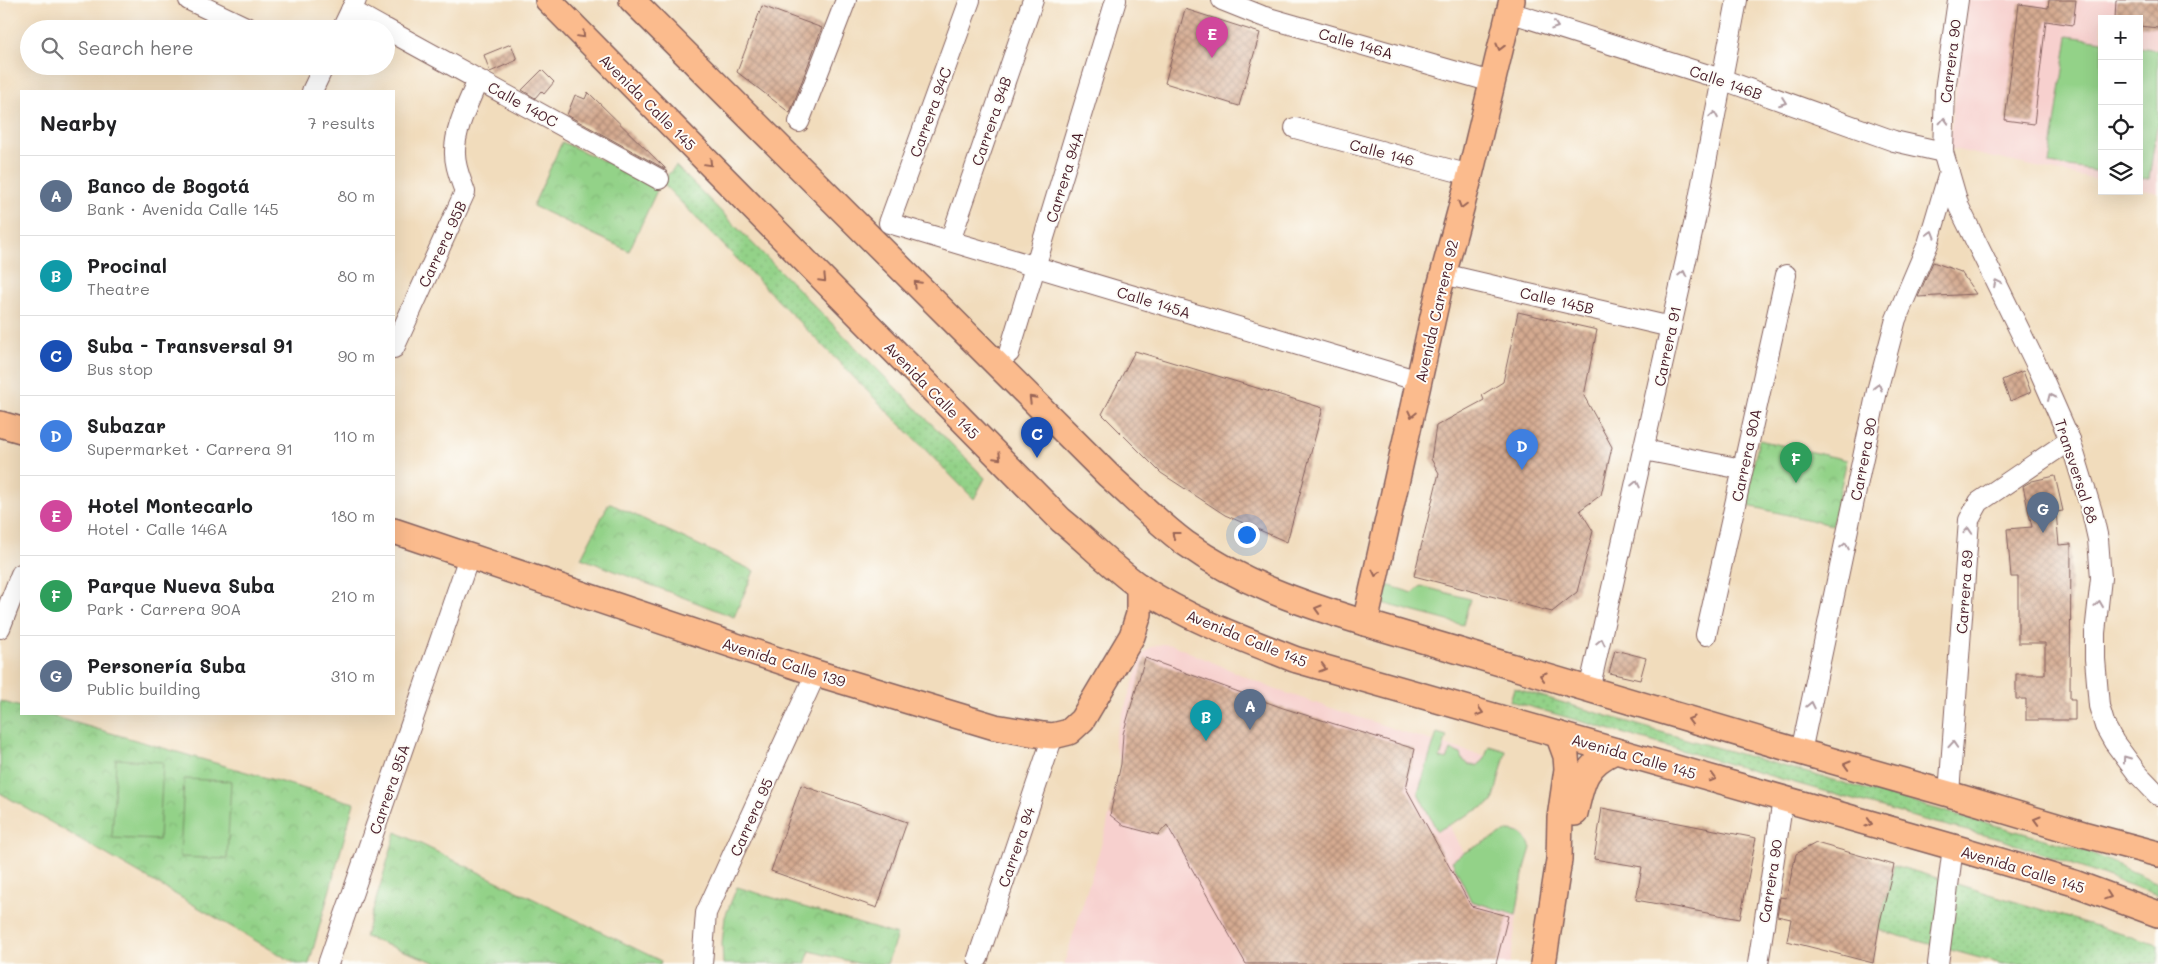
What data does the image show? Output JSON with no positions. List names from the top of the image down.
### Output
{
  "streets": {
    "main road": ["Avenida Calle 145", "Avenida Carrera 92", "Avenida Calle 139"],
    "street": [
      "Calle 146A",
      "Carrera 90",
      "Calle 146B",
      "Calle 140C",
      "Carrera 94C",
      "Carrera 94B",
      "Calle 146",
      "Carrera 94A",
      "Carrera 95B",
      "Calle 145B",
      "Calle 145A",
      "Carrera 91",
      "Carrera 90A",
      "Transversal 88",
      "Carrera 89",
      "Carrera 95A",
      "Carrera 95",
      "Carrera 94"
    ]
  },
  "crossings": [
    ["Calle 146A", "Avenida Carrera 92"],
    ["Carrera 90", "Calle 146B"],
    ["Carrera 90", "Avenida Calle 145"],
    ["Carrera 90", "Transversal 88"],
    ["Calle 146B", "Avenida Carrera 92"],
    ["Calle 146B", "Carrera 91"],
    ["Calle 146B", "Transversal 88"],
    ["Calle 140C", "Carrera 95B"],
    ["Carrera 94C", "Calle 145A"],
    ["Carrera 94B", "Calle 145A"],
    ["Calle 146", "Avenida Carrera 92"],
    ["Carrera 94A", "Calle 145A"],
    ["Calle 145B", "Avenida Carrera 92"],
    ["Calle 145B", "Carrera 91"],
    ["Calle 145A", "Avenida Carrera 92"],
    ["Transversal 88", "Carrera 89"],
    ["Avenida Calle 139", "Carrera 95A"],
    ["Avenida Calle 139", "Carrera 95"],
    ["Avenida Calle 139", "Carrera 94"]
  ],
  "one_way": [
    "Carrera 90",
    "Calle 146B",
    "Avenida Carrera 92",
    "Carrera 91",
    "Transversal 88",
    "Carrera 89"
  ],
  "page": {
    "map_buttons": ["+", "−"],
    "pins": [
      "E",
      "C",
      "D",
      "F",
      "G",
      "A",
      "B"
    ],
    "search": "Search here",
    "heading": ["Nearby", "7 results"],
    "list": [
      {
        "mark": "A",
        "name": "Banco de Bogotá",
        "note": "Bank · Avenida Calle 145",
        "value": "80 m"
      },
      {
        "mark": "B",
        "name": "Procinal",
        "note": "Theatre",
        "value": "80 m"
      },
      {
        "mark": "C",
        "name": "Suba - Transversal 91",
        "note": "Bus stop",
        "value": "90 m"
      },
      {
        "mark": "D",
        "name": "Subazar",
        "note": "Supermarket · Carrera 91",
        "value": "110 m"
      },
      {
        "mark": "E",
        "name": "Hotel Montecarlo",
        "note": "Hotel · Calle 146A",
        "value": "180 m"
      },
      {
        "mark": "F",
        "name": "Parque Nueva Suba",
        "note": "Park · Carrera 90A",
        "value": "210 m"
      },
      {
        "mark": "G",
        "name": "Personería Suba",
        "note": "Public building",
        "value": "310 m"
      }
    ]
  }
}
